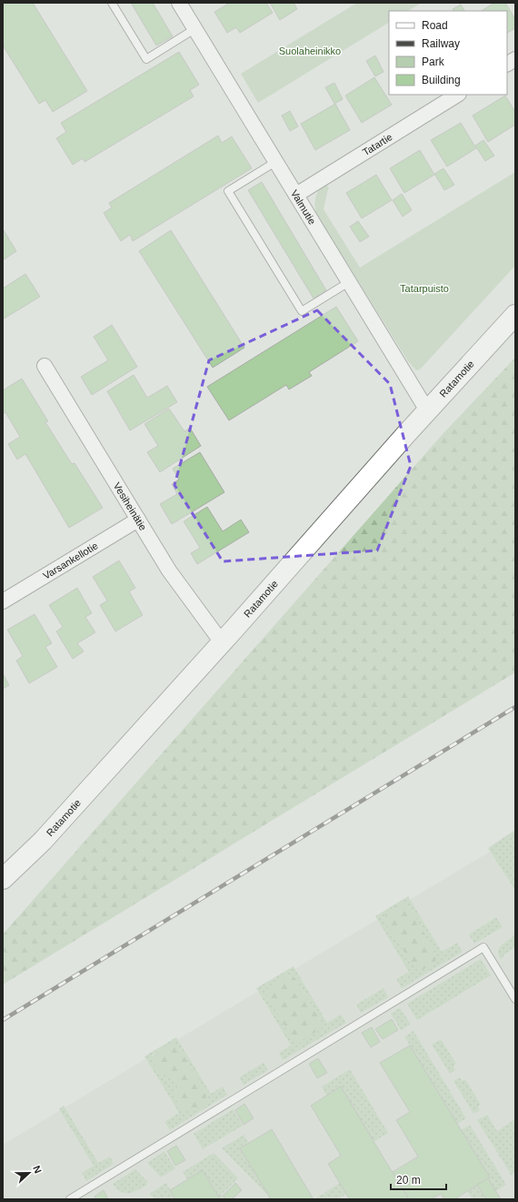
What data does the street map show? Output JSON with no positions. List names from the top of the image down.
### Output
{
  "streets": {
    "street": [
      "Tatartie",
      "Valmutie",
      "Ratamotie",
      "Vesiheinätie",
      "Varsankellotie"
    ]
  },
  "crossings": [
    ["Tatartie", "Valmutie"],
    ["Valmutie", "Ratamotie"],
    ["Ratamotie", "Vesiheinätie"],
    ["Vesiheinätie", "Varsankellotie"]
  ],
  "parks": ["Suolaheinikko", "Tatarpuisto"],
  "legend": [
    "Road",
    "Railway",
    "Park",
    "Building"
  ],
  "scale_bar": "20 m",
  "north": "right"
}
